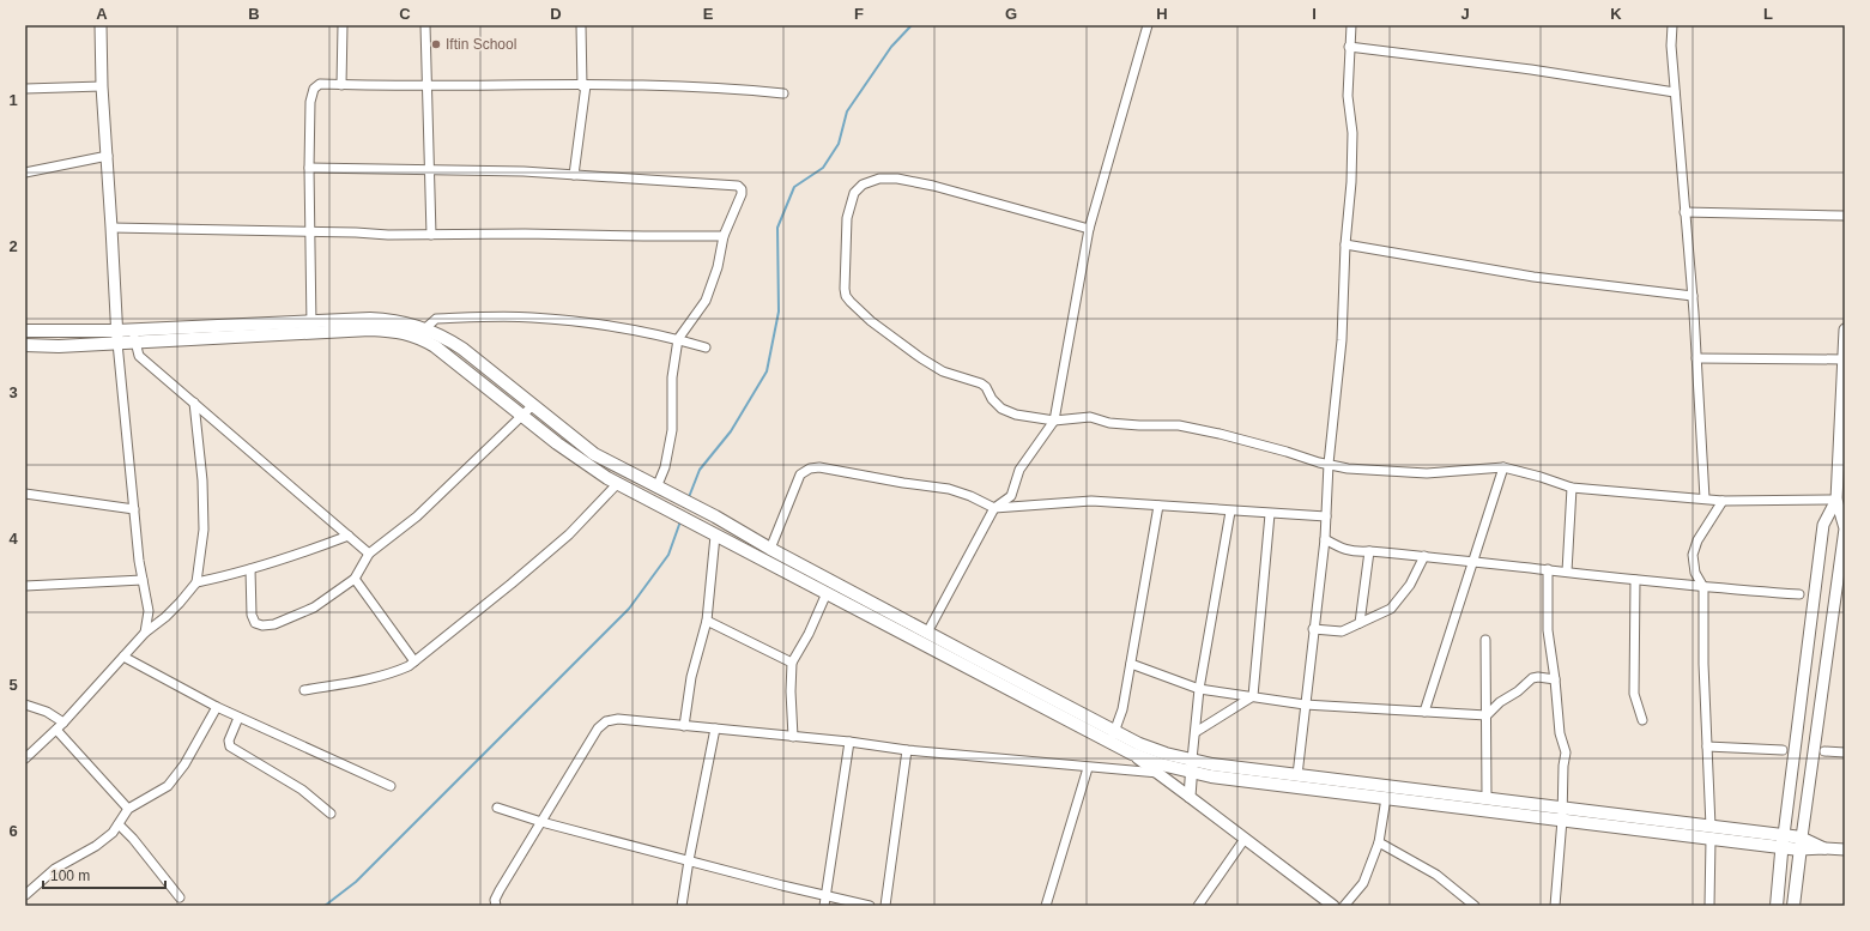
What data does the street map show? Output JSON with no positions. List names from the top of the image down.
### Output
{
  "places": ["Iftin School"],
  "scale_bar": "100 m",
  "grid": {
    "columns": [
      "A",
      "B",
      "C",
      "D",
      "E",
      "F",
      "G",
      "H",
      "I",
      "J",
      "K",
      "L"
    ],
    "rows": [
      "1",
      "2",
      "3",
      "4",
      "5",
      "6"
    ]
  }
}
